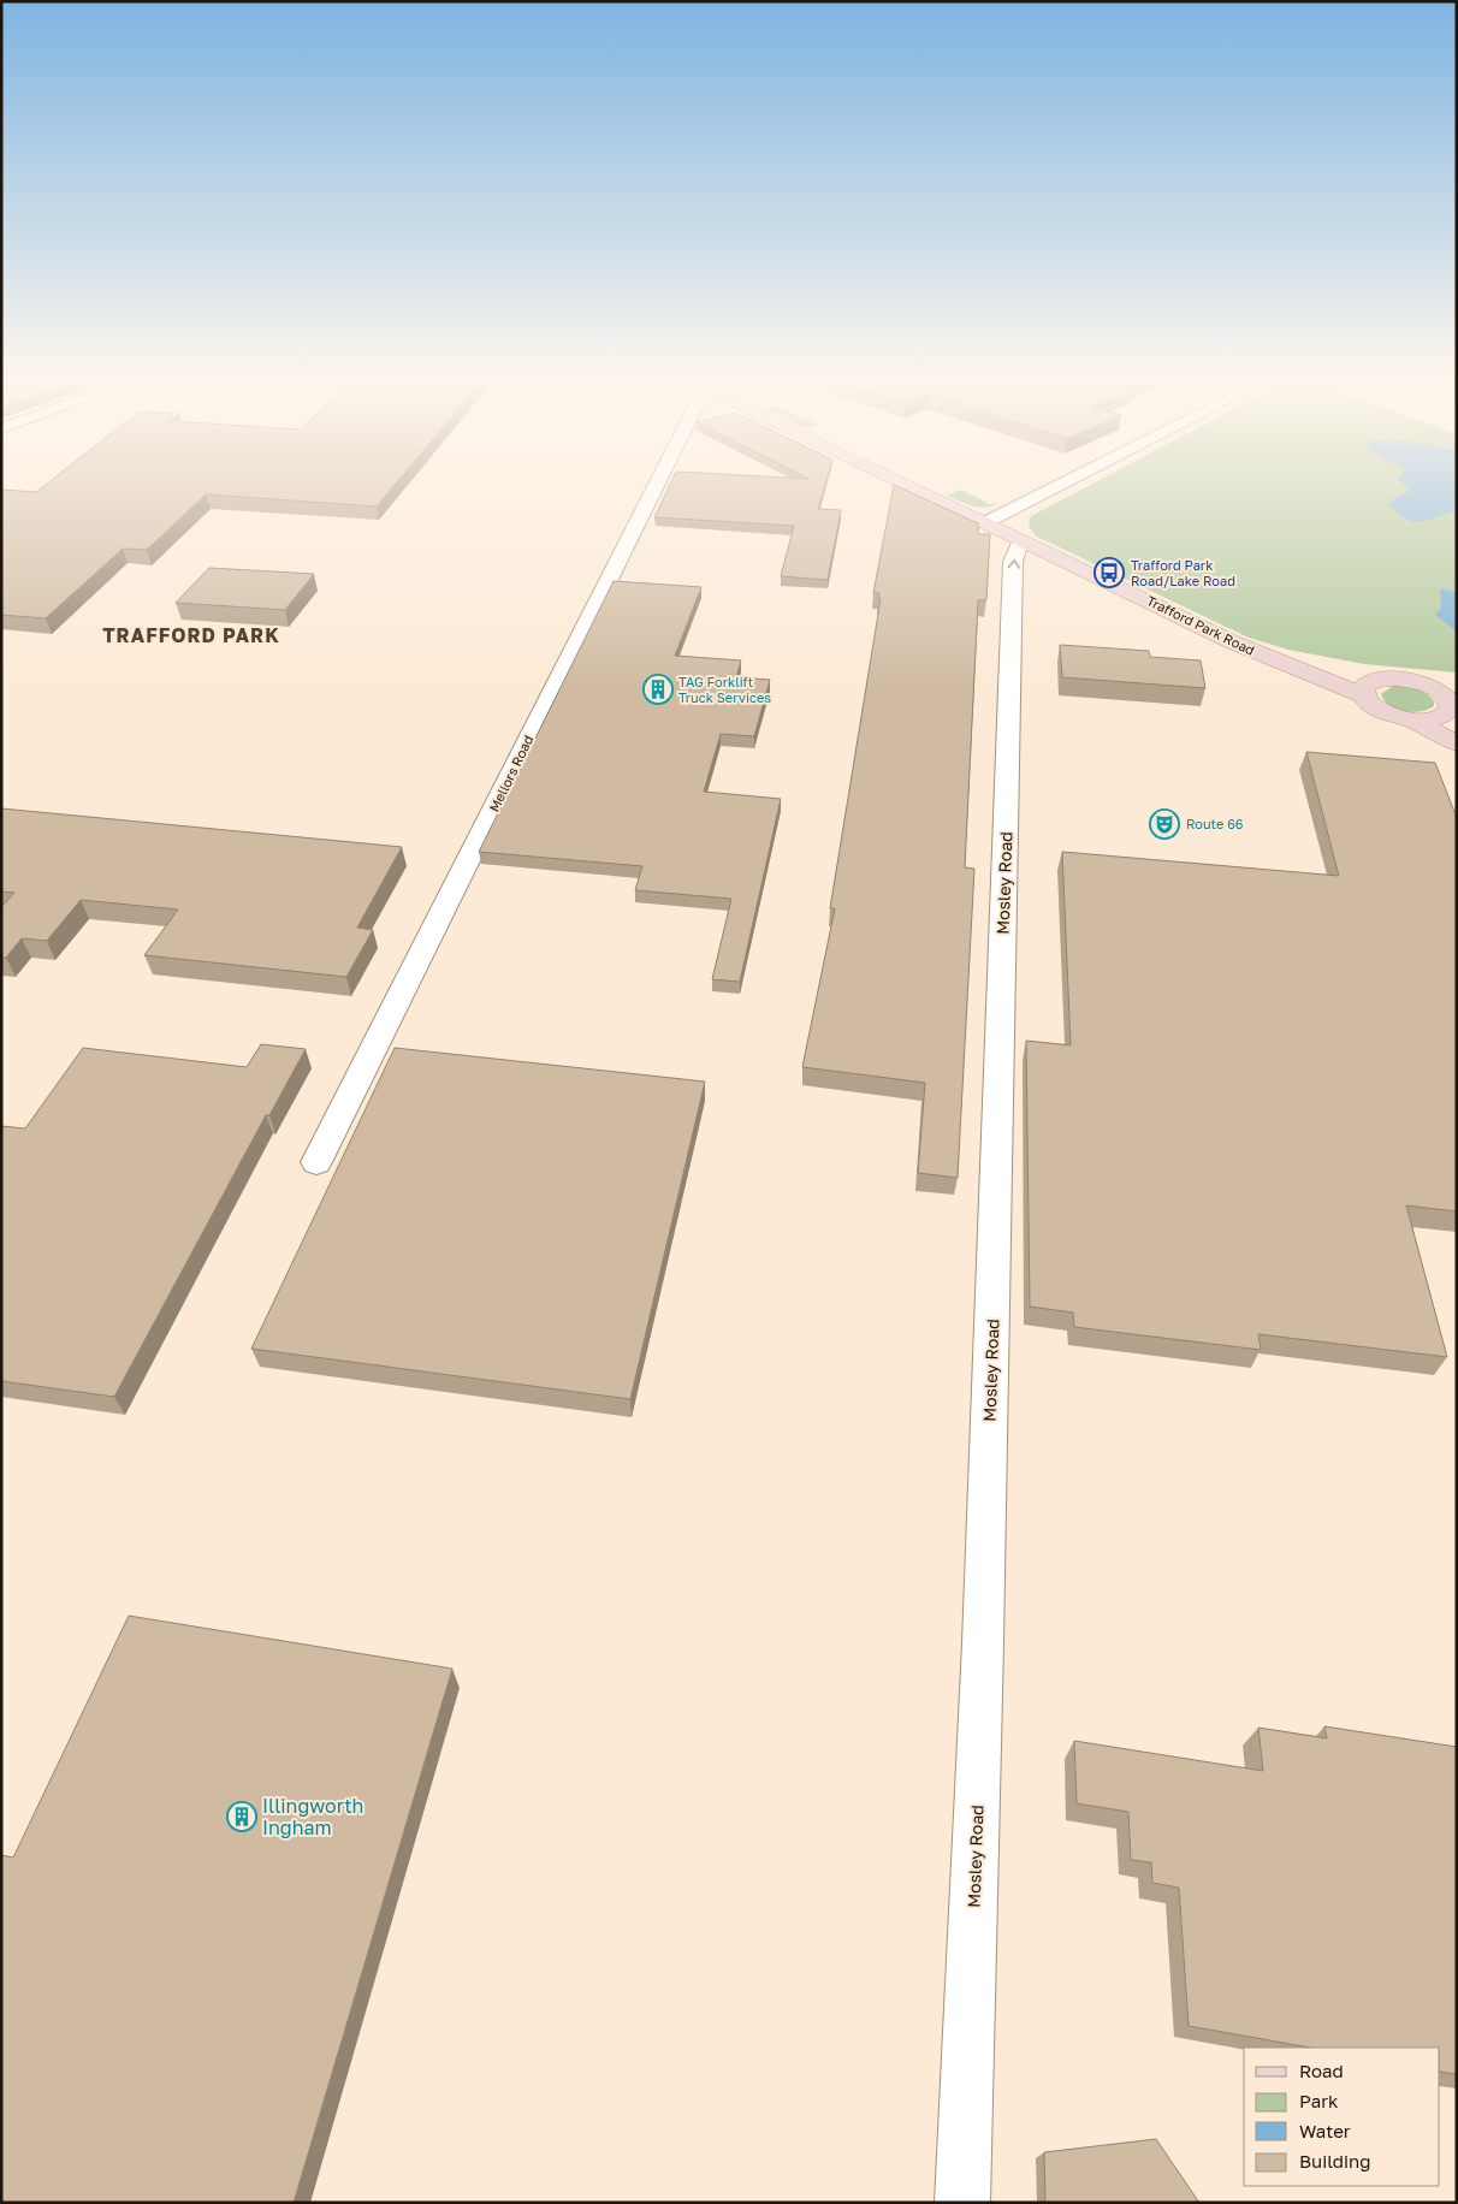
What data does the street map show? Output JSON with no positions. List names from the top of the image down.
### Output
{
  "streets": {
    "street": ["Trafford Park Road", "Mellors Road", "Mosley Road"]
  },
  "crossings": [
    ["Trafford Park Road", "Mosley Road"]
  ],
  "one_way": ["Mosley Road"],
  "districts": ["TRAFFORD PARK"],
  "places": {
    "bus stop": ["Trafford Park Road/Lake Road"],
    "building": ["TAG Forklift Truck Services", "Illingworth Ingham"],
    "theatre": ["Route 66"]
  },
  "legend": [
    "Road",
    "Park",
    "Water",
    "Building"
  ]
}
